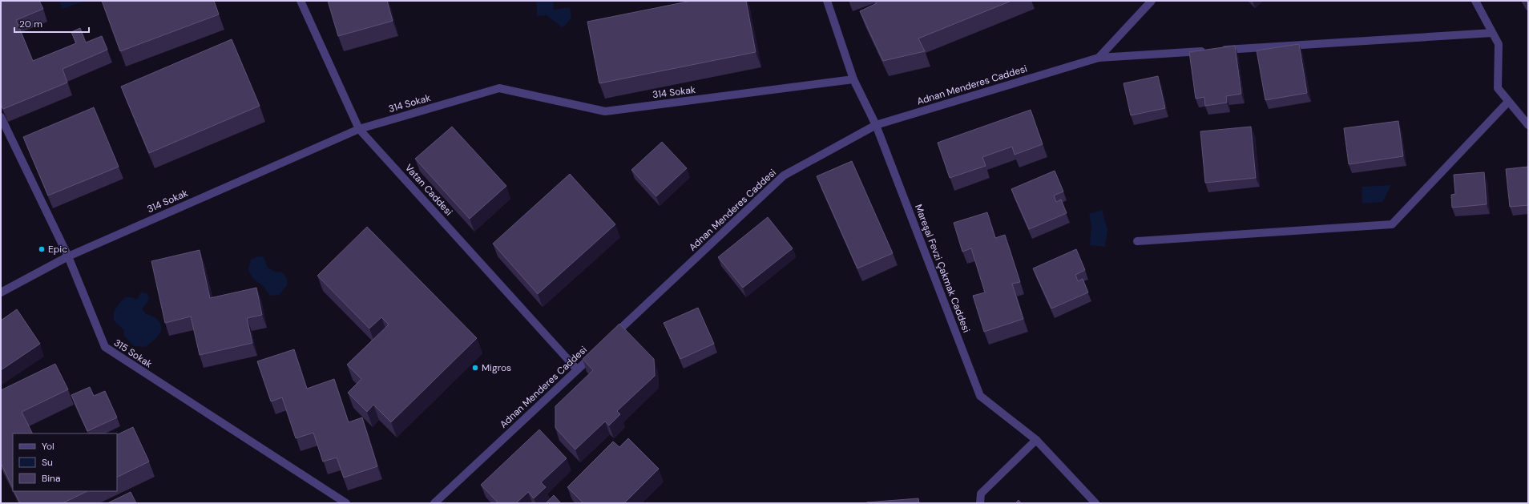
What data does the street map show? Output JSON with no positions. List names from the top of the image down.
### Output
{
  "streets": {
    "street": [
      "Adnan Menderes Caddesi",
      "314 Sokak",
      "Vatan Caddesi",
      "Mareşal Fevzi Çakmak Caddesi",
      "315 Sokak"
    ]
  },
  "crossings": [
    ["Adnan Menderes Caddesi", "Vatan Caddesi"],
    ["Adnan Menderes Caddesi", "Mareşal Fevzi Çakmak Caddesi"],
    ["314 Sokak", "Vatan Caddesi"],
    ["314 Sokak", "Mareşal Fevzi Çakmak Caddesi"],
    ["314 Sokak", "315 Sokak"]
  ],
  "places": ["Epic", "Migros"],
  "legend": ["Yol", "Su", "Bina"],
  "scale_bar": "20 m"
}
